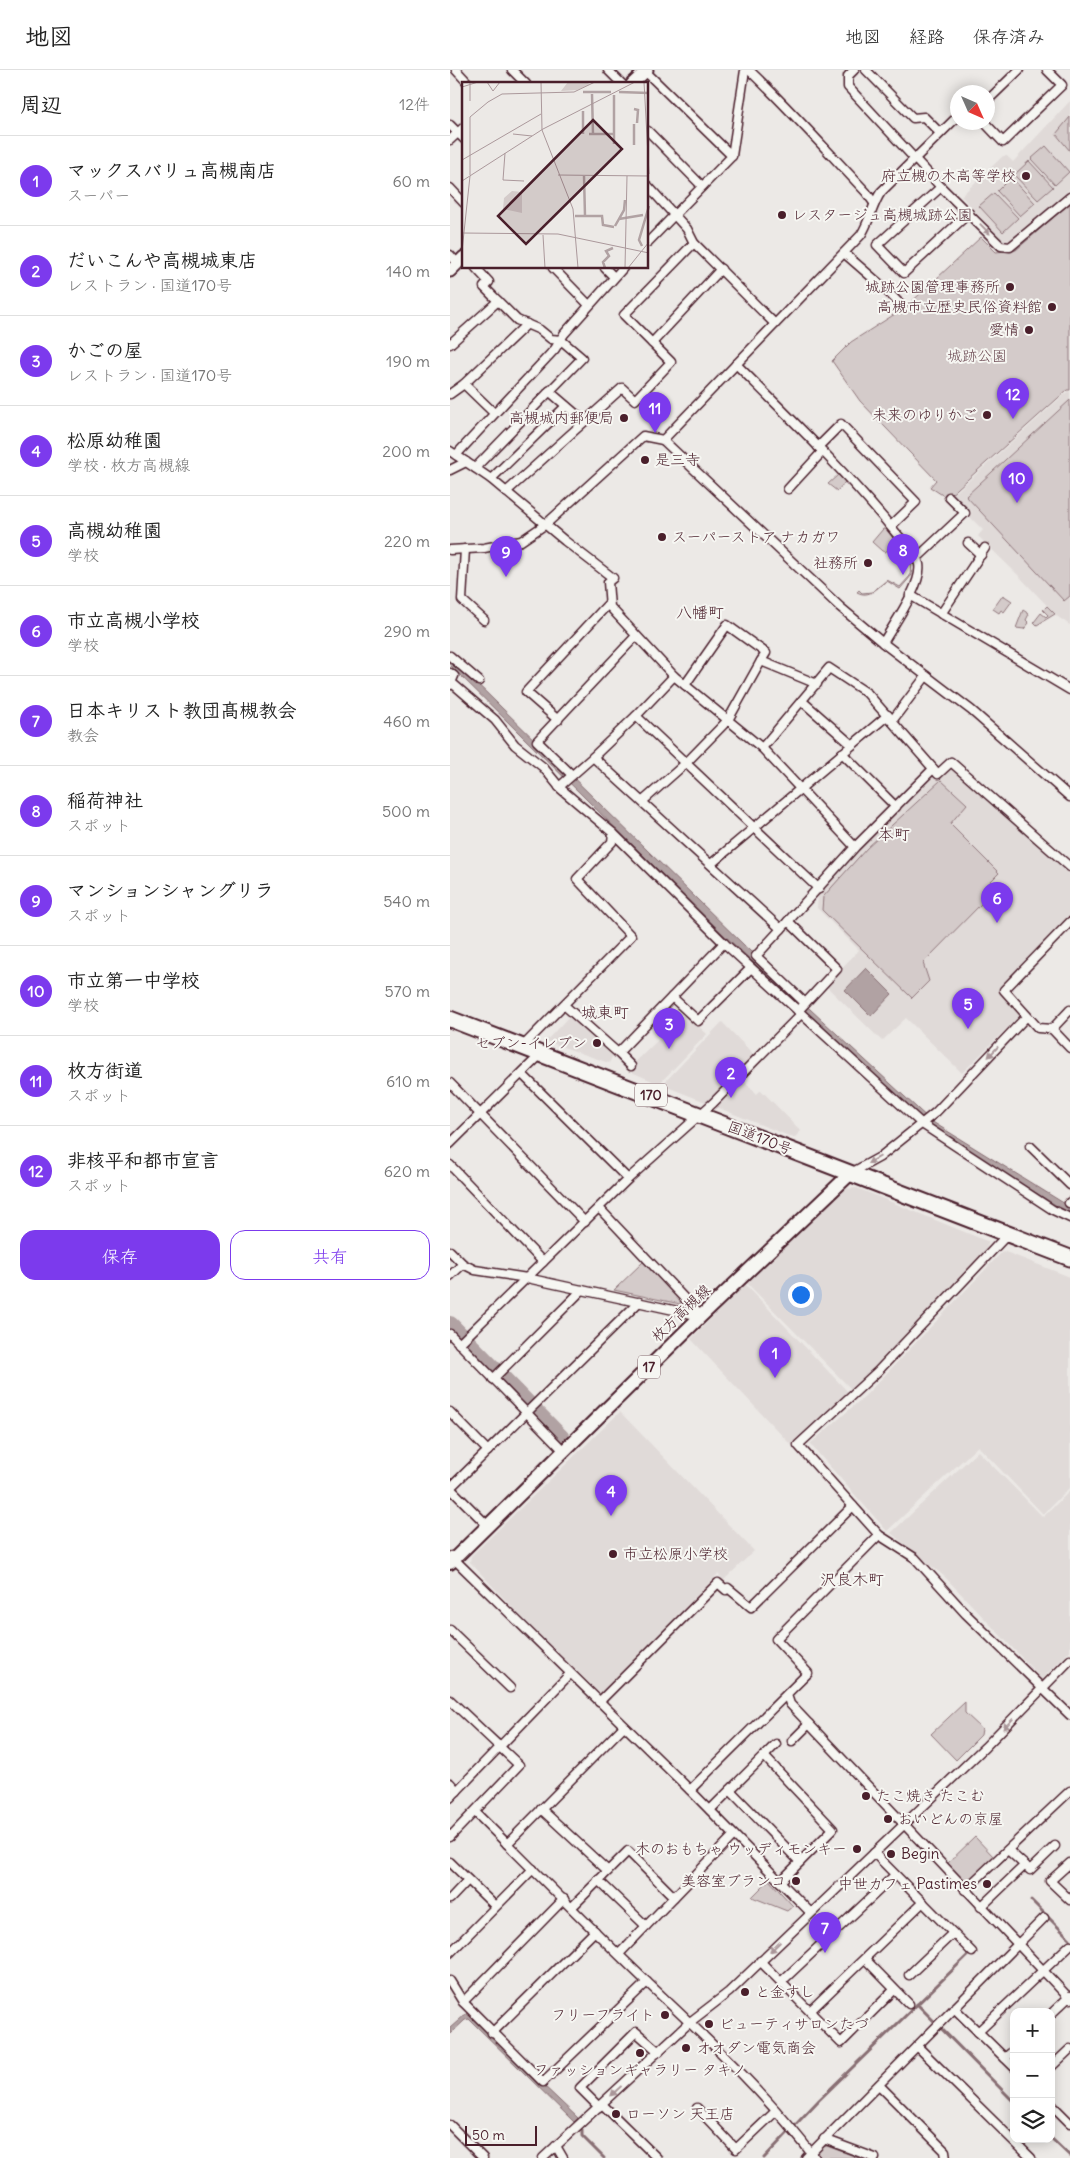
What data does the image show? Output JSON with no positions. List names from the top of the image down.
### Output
{
  "streets": {
    "highway": ["170", "国道170号"],
    "main road": ["枚方高槻線", "17"]
  },
  "crossings": [
    ["国道170号", "枚方高槻線"]
  ],
  "districts": [
    "八幡町",
    "本町",
    "城東町",
    "沢良木町"
  ],
  "parks": ["城跡公園"],
  "places": [
    "府立槻の木高等学校",
    "レスタージュ高槻城跡公園",
    "城跡公園管理事務所",
    "高槻市立歴史民俗資料館",
    "愛情",
    "未来のゆりかご",
    "高槻城内郵便局",
    "是三寺",
    "スーパーストア ナカガワ",
    "社務所",
    "セブン-イレブン",
    "市立松原小学校",
    "たこ焼き たこむ",
    "おいどんの京屋",
    "木のおもちゃ ウッディモンキー",
    "Begin",
    "美容室ブランコ",
    "中世カフェ Pastimes",
    "と金すし",
    "フリーフライト",
    "ビューティサロンたづ",
    "オオダン電気商会",
    "ファッションギャラリー タキノ",
    "ローソン 天王店"
  ],
  "scale_bar": "50 m",
  "north": "bottom right",
  "page": {
    "header": "地図",
    "nav": ["地図", "経路", "保存済み"],
    "heading": ["周辺", "12件"],
    "list": [
      {
        "mark": "1",
        "name": "マックスバリュ高槻南店",
        "note": "スーパー",
        "value": "60 m"
      },
      {
        "mark": "2",
        "name": "だいこんや高槻城東店",
        "note": "レストラン · 国道170号",
        "value": "140 m"
      },
      {
        "mark": "3",
        "name": "かごの屋",
        "note": "レストラン · 国道170号",
        "value": "190 m"
      },
      {
        "mark": "4",
        "name": "松原幼稚園",
        "note": "学校 · 枚方高槻線",
        "value": "200 m"
      },
      {
        "mark": "5",
        "name": "高槻幼稚園",
        "note": "学校",
        "value": "220 m"
      },
      {
        "mark": "6",
        "name": "市立高槻小学校",
        "note": "学校",
        "value": "290 m"
      },
      {
        "mark": "7",
        "name": "日本キリスト教団髙槻教会",
        "note": "教会",
        "value": "460 m"
      },
      {
        "mark": "8",
        "name": "稲荷神社",
        "note": "スポット",
        "value": "500 m"
      },
      {
        "mark": "9",
        "name": "マンションシャングリラ",
        "note": "スポット",
        "value": "540 m"
      },
      {
        "mark": "10",
        "name": "市立第一中学校",
        "note": "学校",
        "value": "570 m"
      },
      {
        "mark": "11",
        "name": "枚方街道",
        "note": "スポット",
        "value": "610 m"
      },
      {
        "mark": "12",
        "name": "非核平和都市宣言",
        "note": "スポット",
        "value": "620 m"
      }
    ],
    "pins": [
      "12",
      "11",
      "10",
      "8",
      "9",
      "6",
      "5",
      "3",
      "2",
      "1",
      "4",
      "7"
    ],
    "buttons": ["保存", "共有"],
    "map_buttons": ["+", "−"],
    "scale": "50 m"
  }
}
